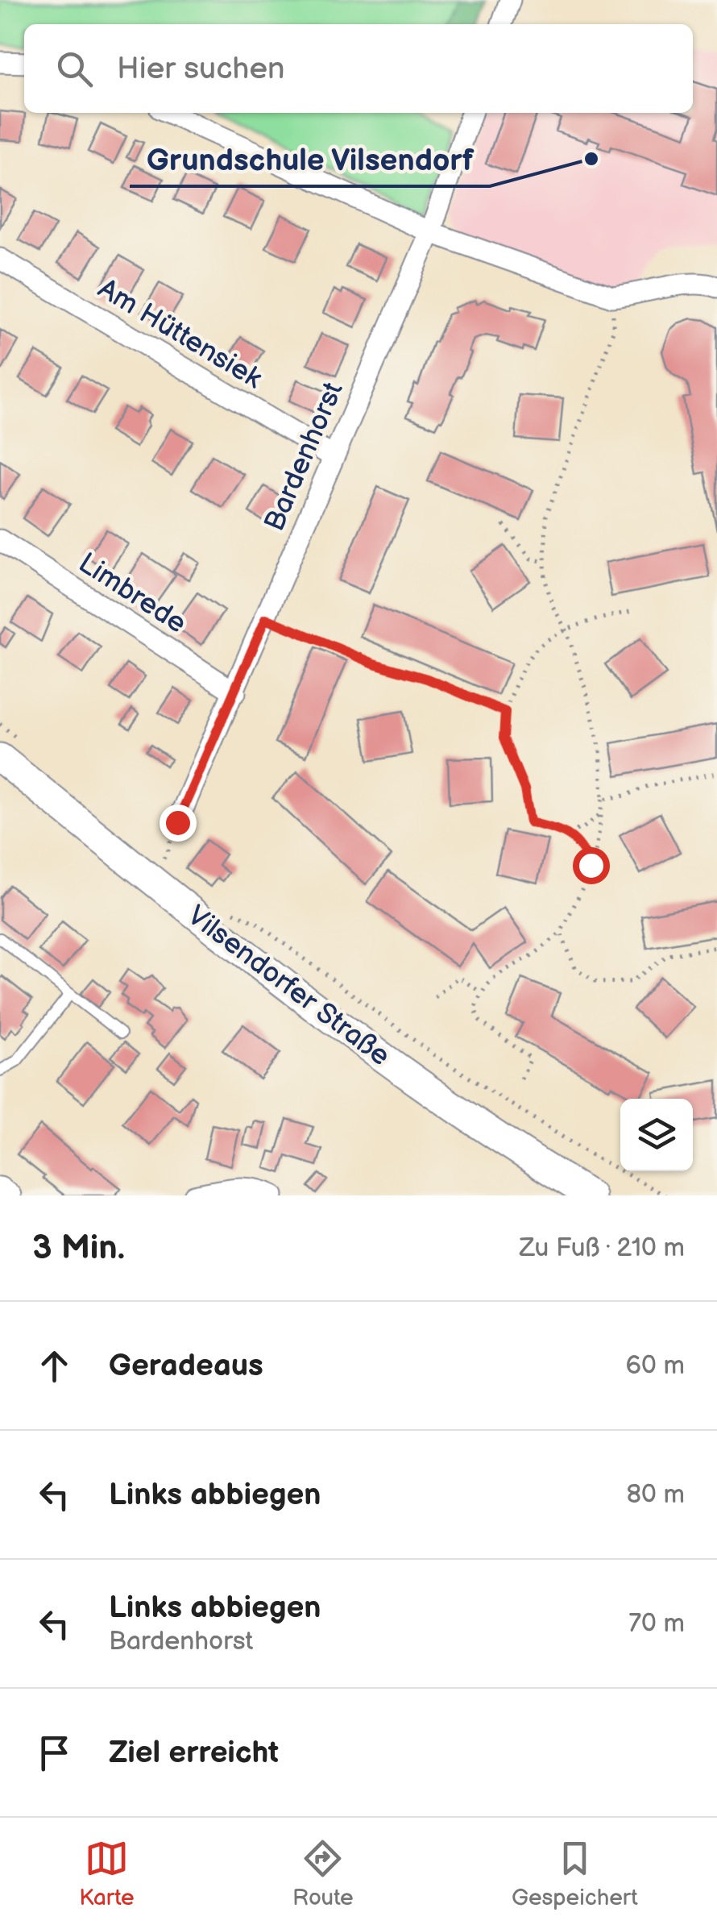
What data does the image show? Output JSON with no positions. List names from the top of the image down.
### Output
{
  "streets": {
    "main road": ["Vilsendorfer Straße"],
    "street": ["Am Hüttensiek", "Bardenhorst", "Limbrede"]
  },
  "crossings": [
    ["Am Hüttensiek", "Bardenhorst"],
    ["Bardenhorst", "Limbrede"]
  ],
  "places": ["Grundschule Vilsendorf"],
  "page": {
    "search": "Hier suchen",
    "heading": ["3 Min.", "Zu Fuß · 210 m"],
    "list": [
      ["Geradeaus", "60 m"],
      ["Links abbiegen", "80 m"],
      ["Links abbiegen", "Bardenhorst", "70 m"],
      "Ziel erreicht"
    ],
    "nav": ["Karte", "Route", "Gespeichert"]
  }
}
